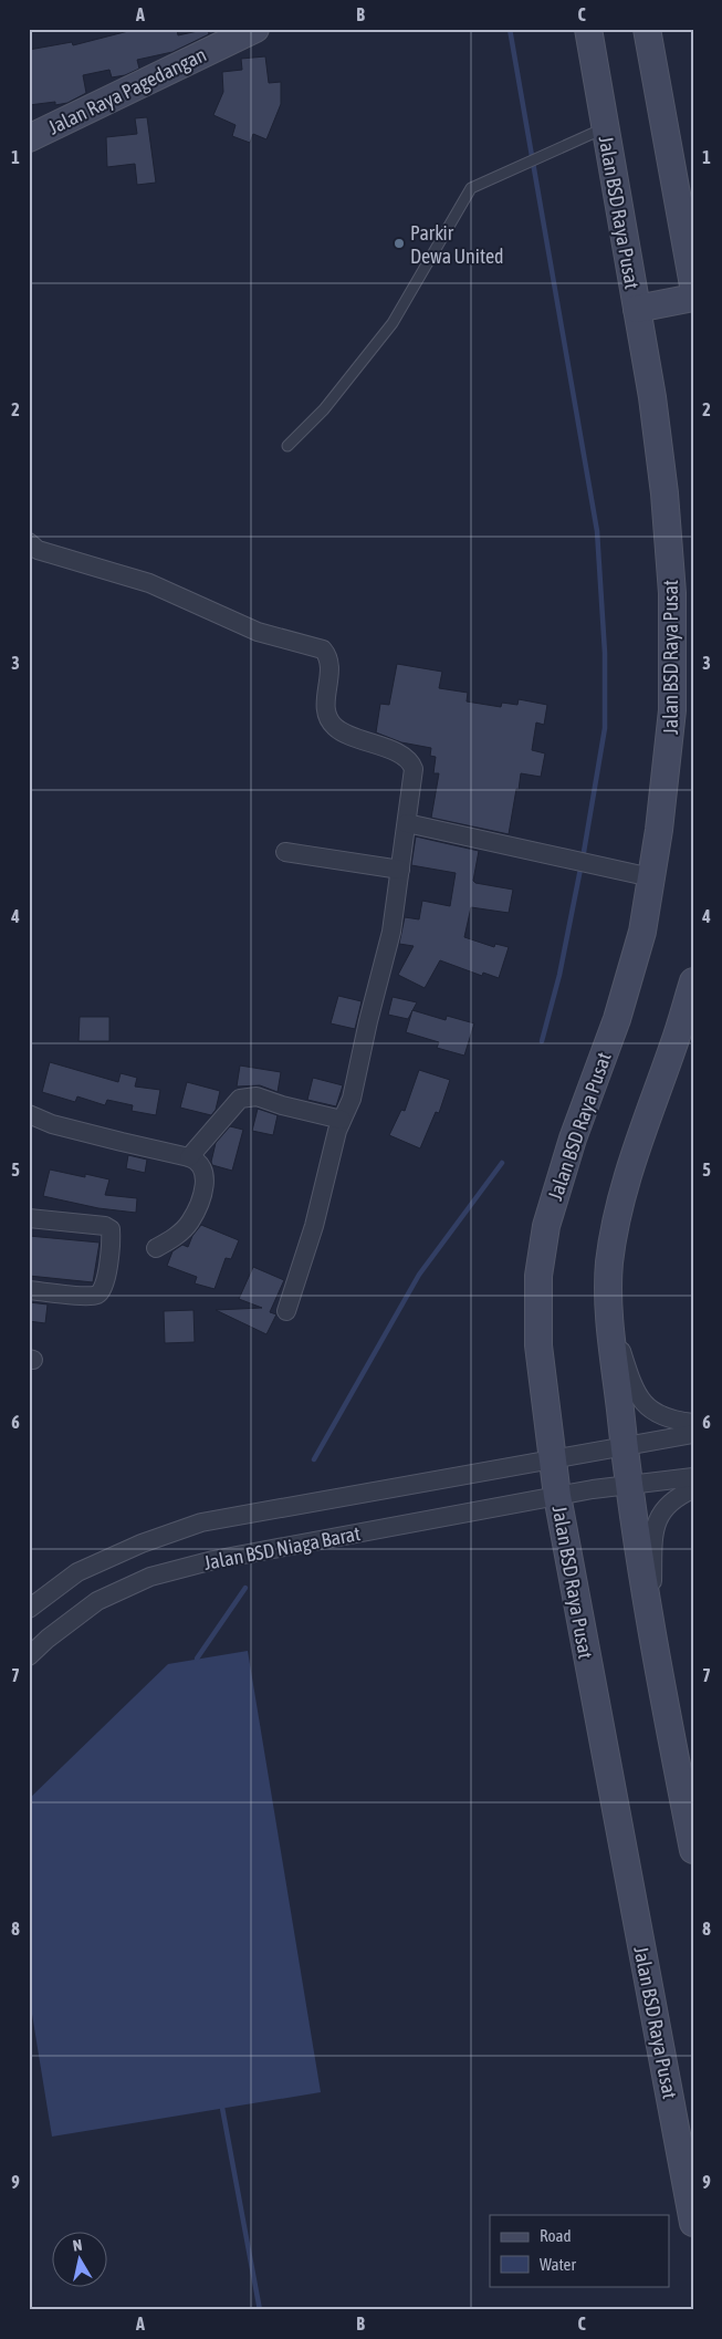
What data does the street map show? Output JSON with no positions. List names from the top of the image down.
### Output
{
  "streets": {
    "main road": ["Jalan Raya Pagedangan", "Jalan BSD Raya Pusat"],
    "street": ["Jalan BSD Niaga Barat"]
  },
  "crossings": [
    ["Jalan BSD Raya Pusat", "Jalan BSD Niaga Barat"]
  ],
  "places": ["Parkir Dewa United"],
  "legend": ["Road", "Water"],
  "north": "top",
  "grid": {
    "columns": ["A", "B", "C"],
    "rows": [
      "1",
      "2",
      "3",
      "4",
      "5",
      "6",
      "7",
      "8",
      "9"
    ]
  }
}
